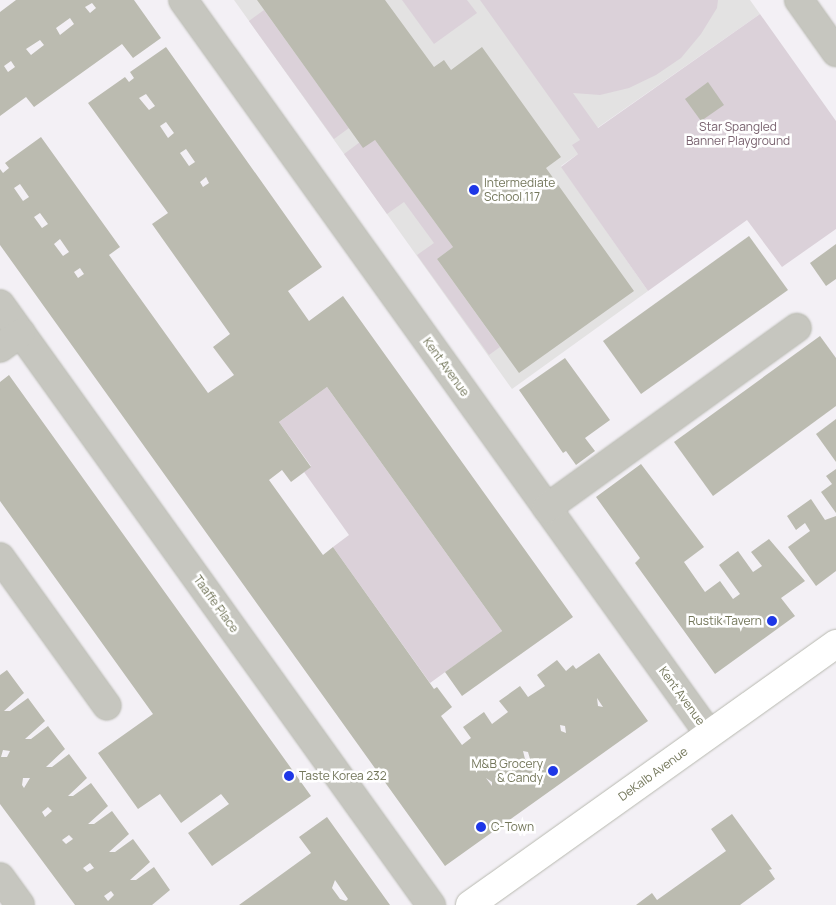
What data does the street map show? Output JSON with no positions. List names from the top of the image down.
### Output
{
  "streets": {
    "main road": ["DeKalb Avenue"],
    "street": ["Kent Avenue", "Taaffe Place"]
  },
  "crossings": [
    ["Kent Avenue", "DeKalb Avenue"]
  ],
  "parks": ["Star Spangled Banner Playground"],
  "places": [
    "Intermediate School 117",
    "Rustik Tavern",
    "M&B Grocery & Candy",
    "Taste Korea 232",
    "C-Town"
  ]
}
